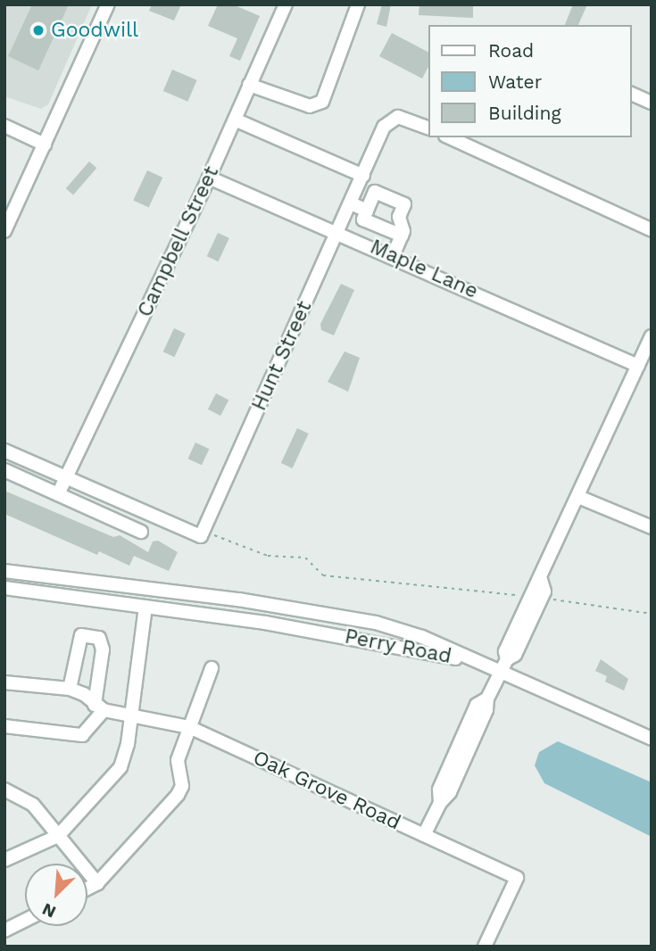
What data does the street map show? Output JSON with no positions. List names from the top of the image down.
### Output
{
  "streets": {
    "street": [
      "Campbell Street",
      "Maple Lane",
      "Hunt Street",
      "Perry Road",
      "Oak Grove Road"
    ]
  },
  "crossings": [
    ["Campbell Street", "Maple Lane"],
    ["Campbell Street", "Hunt Street"],
    ["Maple Lane", "Hunt Street"]
  ],
  "places": ["Goodwill"],
  "legend": ["Road", "Water", "Building"],
  "north": "bottom left"
}
